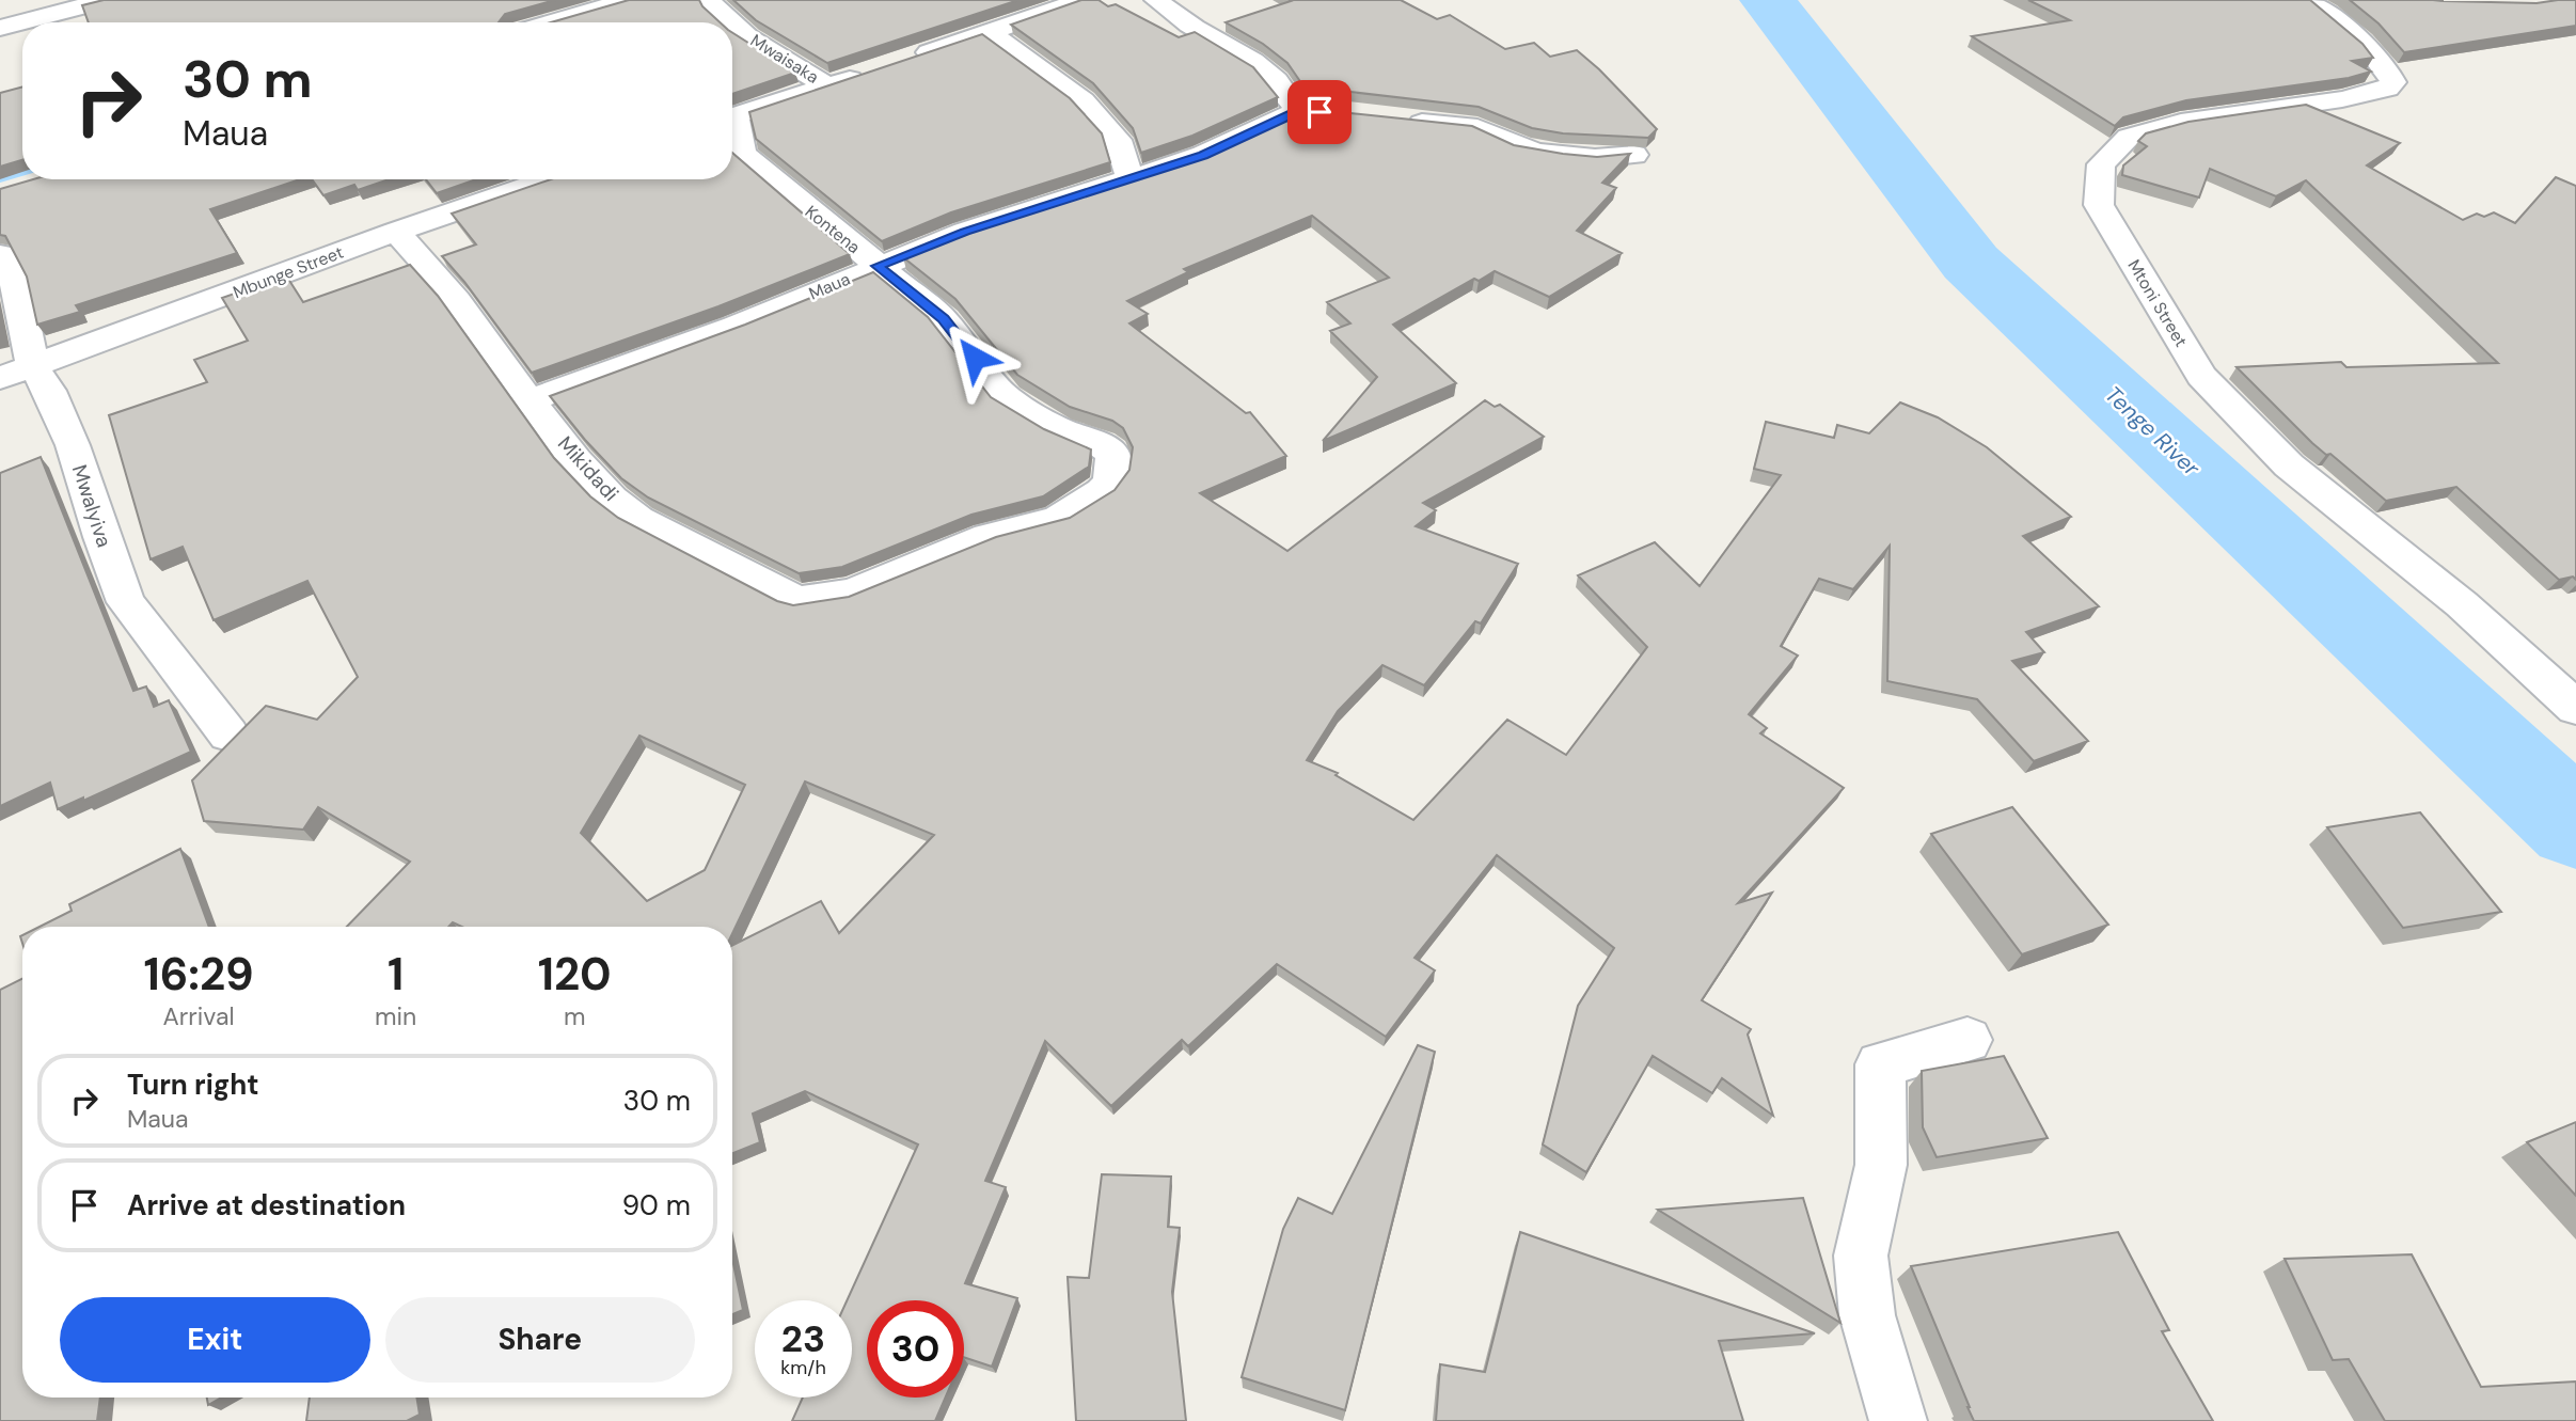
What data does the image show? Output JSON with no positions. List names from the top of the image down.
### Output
{
  "streets": {
    "street": [
      "Mwaisaka",
      "Kontena",
      "Mbunge Street",
      "Maua",
      "Mtoni Street",
      "Mikidadi",
      "Mwalyiva"
    ]
  },
  "crossings": [
    ["Kontena", "Maua"],
    ["Kontena", "Mikidadi"],
    ["Mbunge Street", "Mikidadi"],
    ["Mbunge Street", "Mwalyiva"],
    ["Maua", "Mikidadi"]
  ],
  "water": ["Tenge River"],
  "page": {
    "turn": ["30 m", "Maua"],
    "eta": [
      "16:29",
      "Arrival",
      "1",
      "min",
      "120",
      "m"
    ],
    "list": [
      {
        "name": "Turn right",
        "note": "Maua",
        "value": "30 m"
      },
      {
        "name": "Arrive at destination",
        "value": "90 m"
      }
    ],
    "buttons": ["Exit", "Share"],
    "speed": "23 km/h",
    "limit": "30"
  }
}
